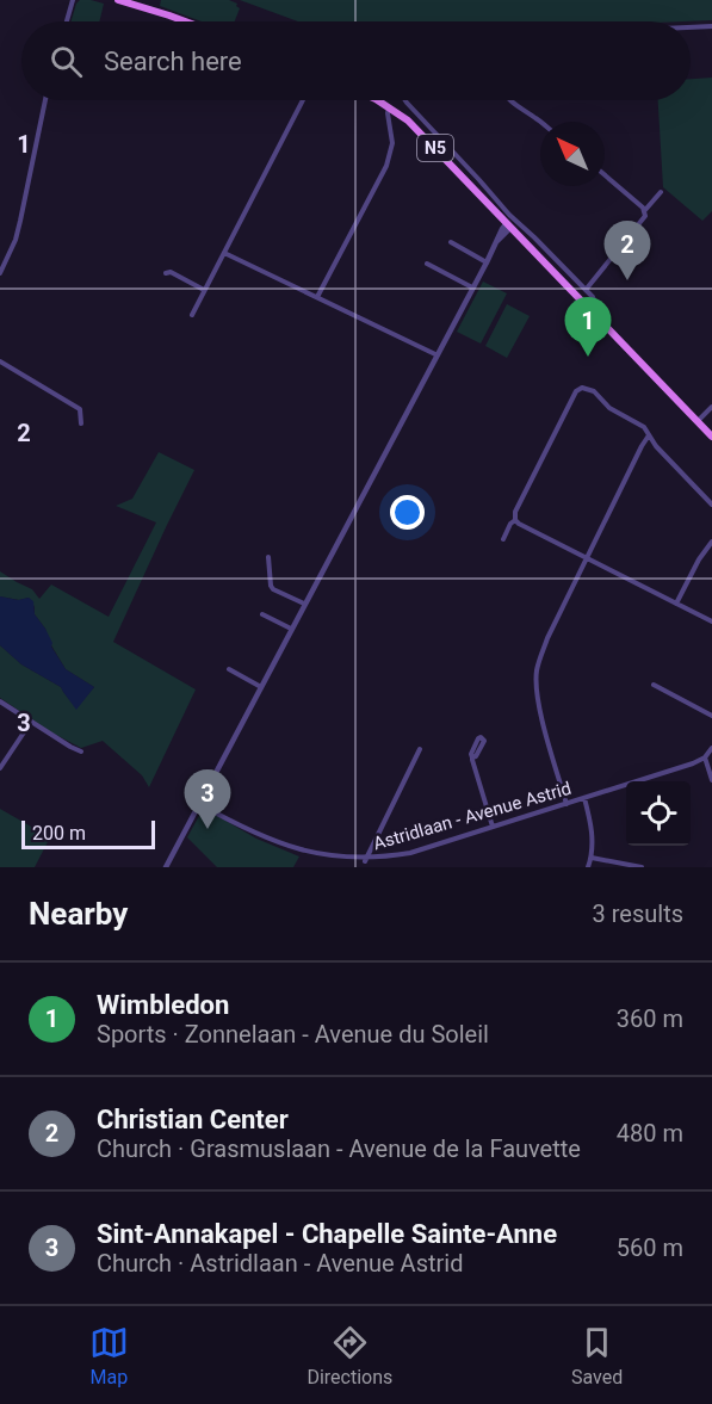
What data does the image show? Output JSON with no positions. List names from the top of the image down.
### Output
{
  "streets": {
    "main road": ["N5"],
    "street": ["Astridlaan - Avenue Astrid"]
  },
  "scale_bar": "200 m",
  "north": "top left",
  "page": {
    "search": "Search here",
    "pins": ["2", "1", "3"],
    "scale": "200 m",
    "heading": ["Nearby", "3 results"],
    "list": [
      {
        "mark": "1",
        "name": "Wimbledon",
        "note": "Sports · Zonnelaan - Avenue du Soleil",
        "value": "360 m"
      },
      {
        "mark": "2",
        "name": "Christian Center",
        "note": "Church · Grasmuslaan - Avenue de la Fauvette",
        "value": "480 m"
      },
      {
        "mark": "3",
        "name": "Sint-Annakapel - Chapelle Sainte-Anne",
        "note": "Church · Astridlaan - Avenue Astrid",
        "value": "560 m"
      }
    ],
    "nav": ["Map", "Directions", "Saved"]
  },
  "grid": {
    "rows": ["1", "2", "3"]
  }
}
